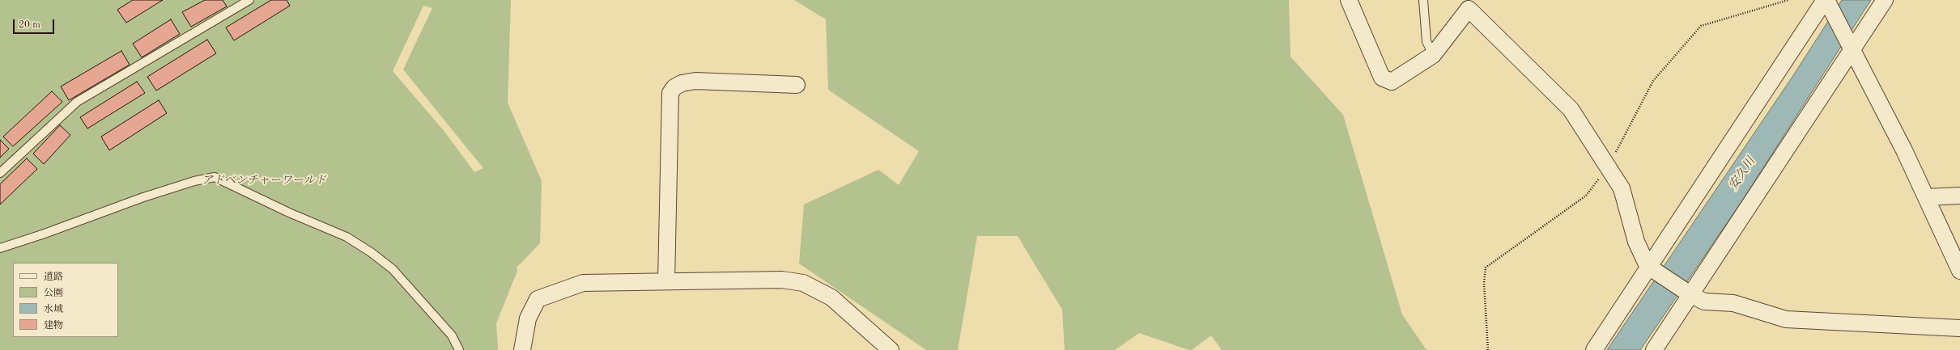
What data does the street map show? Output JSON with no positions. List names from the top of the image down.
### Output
{
  "water": ["安久川"],
  "parks": ["アドベンチャーワールド"],
  "legend": [
    "道路",
    "公園",
    "水域",
    "建物"
  ],
  "scale_bar": "20 m"
}
